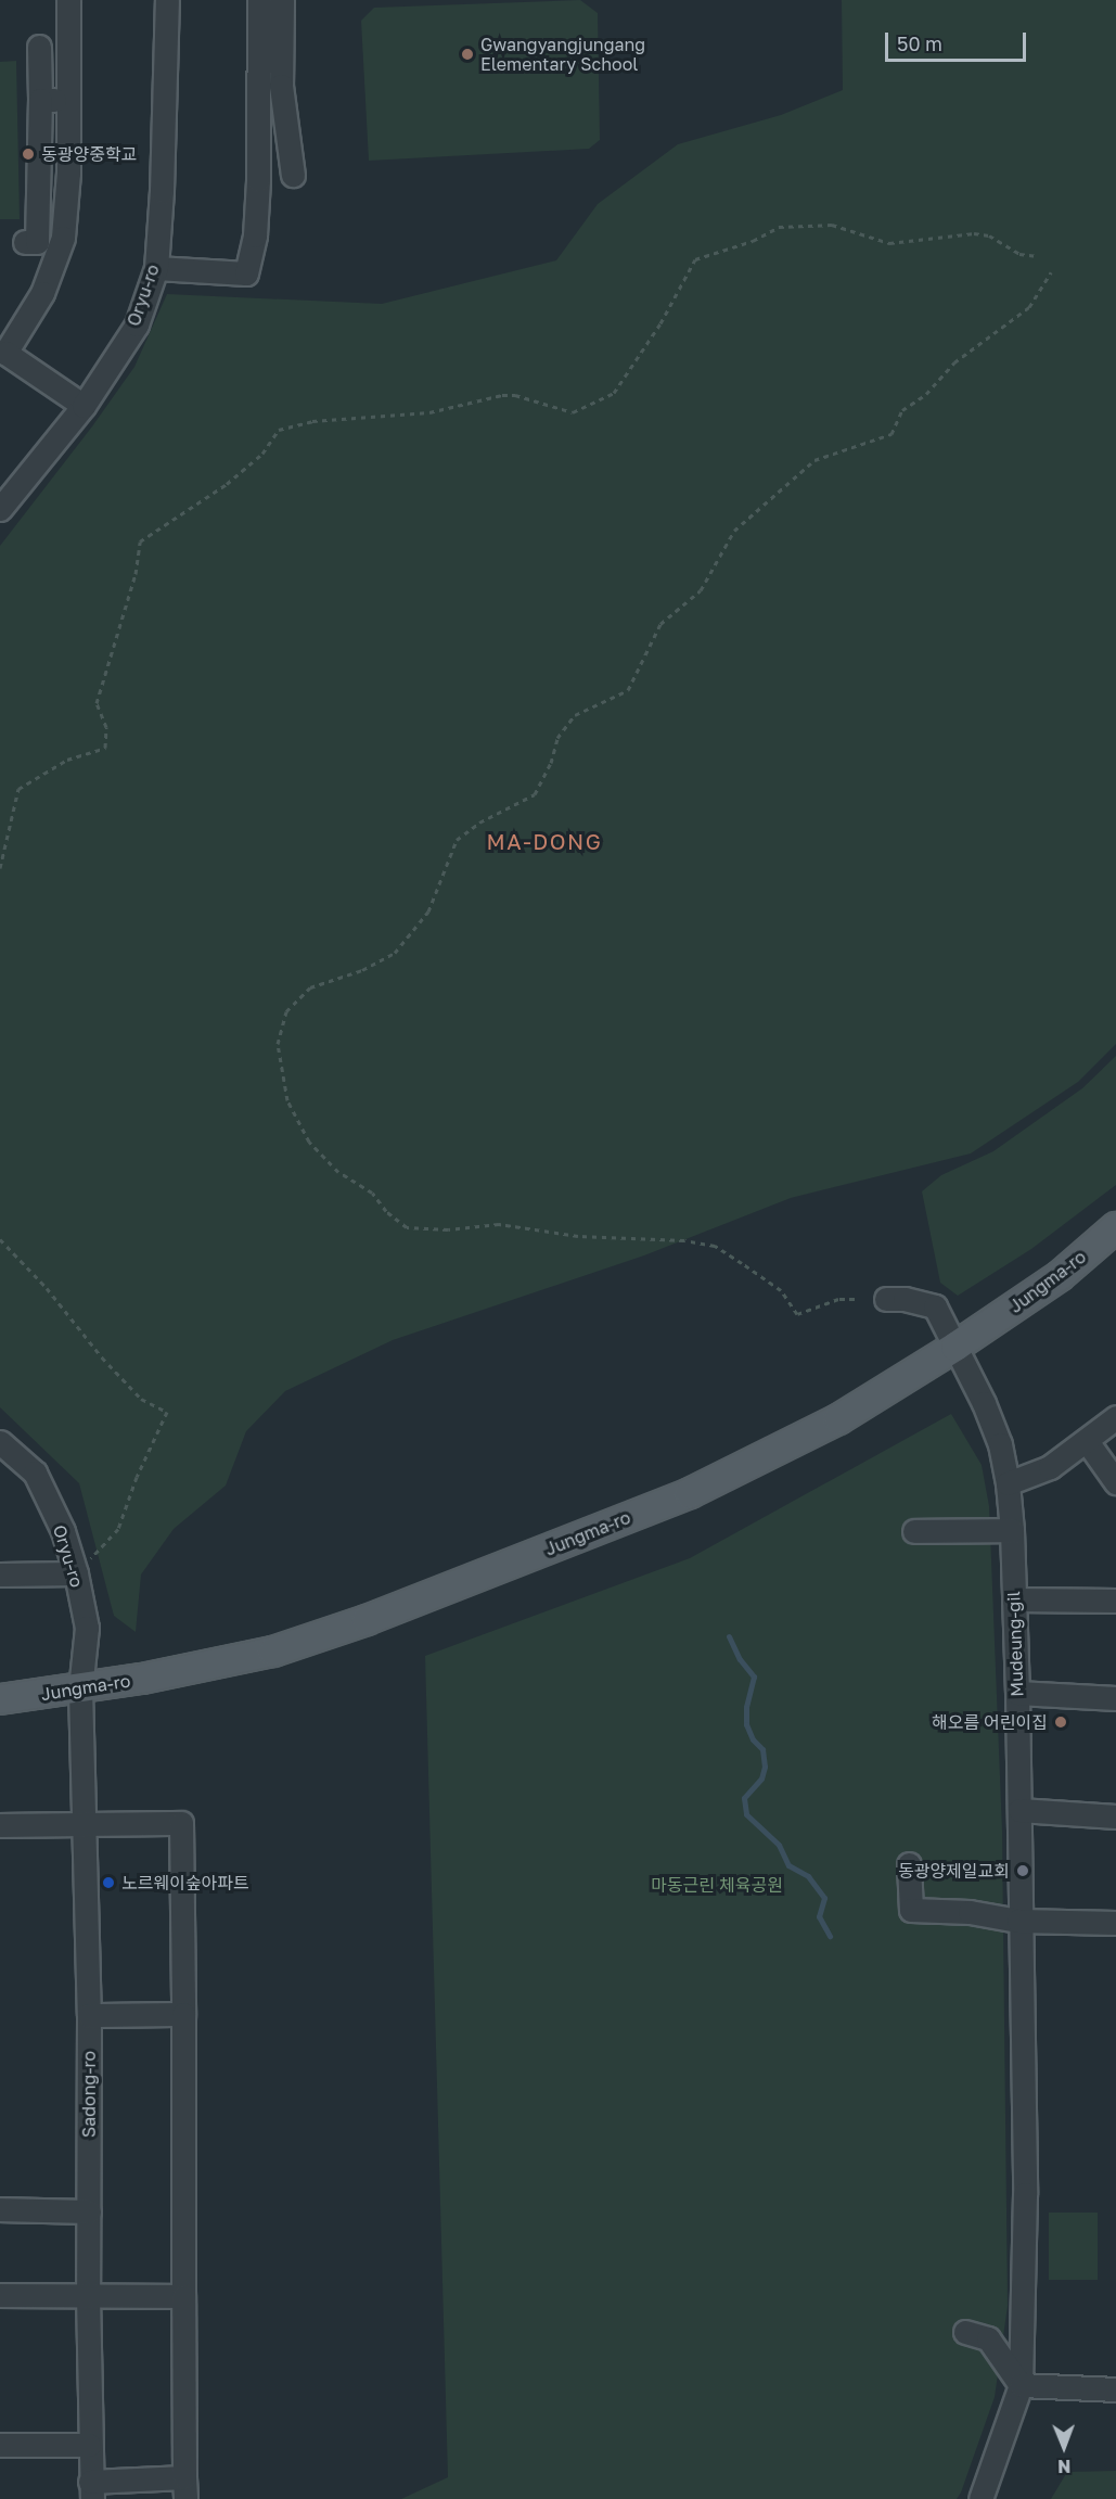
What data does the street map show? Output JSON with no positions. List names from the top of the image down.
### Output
{
  "streets": {
    "main road": ["Jungma-ro"],
    "street": ["Oryu-ro", "Mudeung-gil", "Sadong-ro"]
  },
  "crossings": [
    ["Oryu-ro", "Jungma-ro"],
    ["Oryu-ro", "Sadong-ro"],
    ["Jungma-ro", "Mudeung-gil"],
    ["Jungma-ro", "Sadong-ro"]
  ],
  "districts": ["MA-DONG"],
  "parks": ["마동근린 체육공원"],
  "places": [
    "Gwangyangjungang Elementary School",
    "동광양중학교",
    "해오름 어린이집",
    "동광양제일교회",
    "노르웨이숲아파트"
  ],
  "scale_bar": "50 m",
  "north": "bottom"
}
